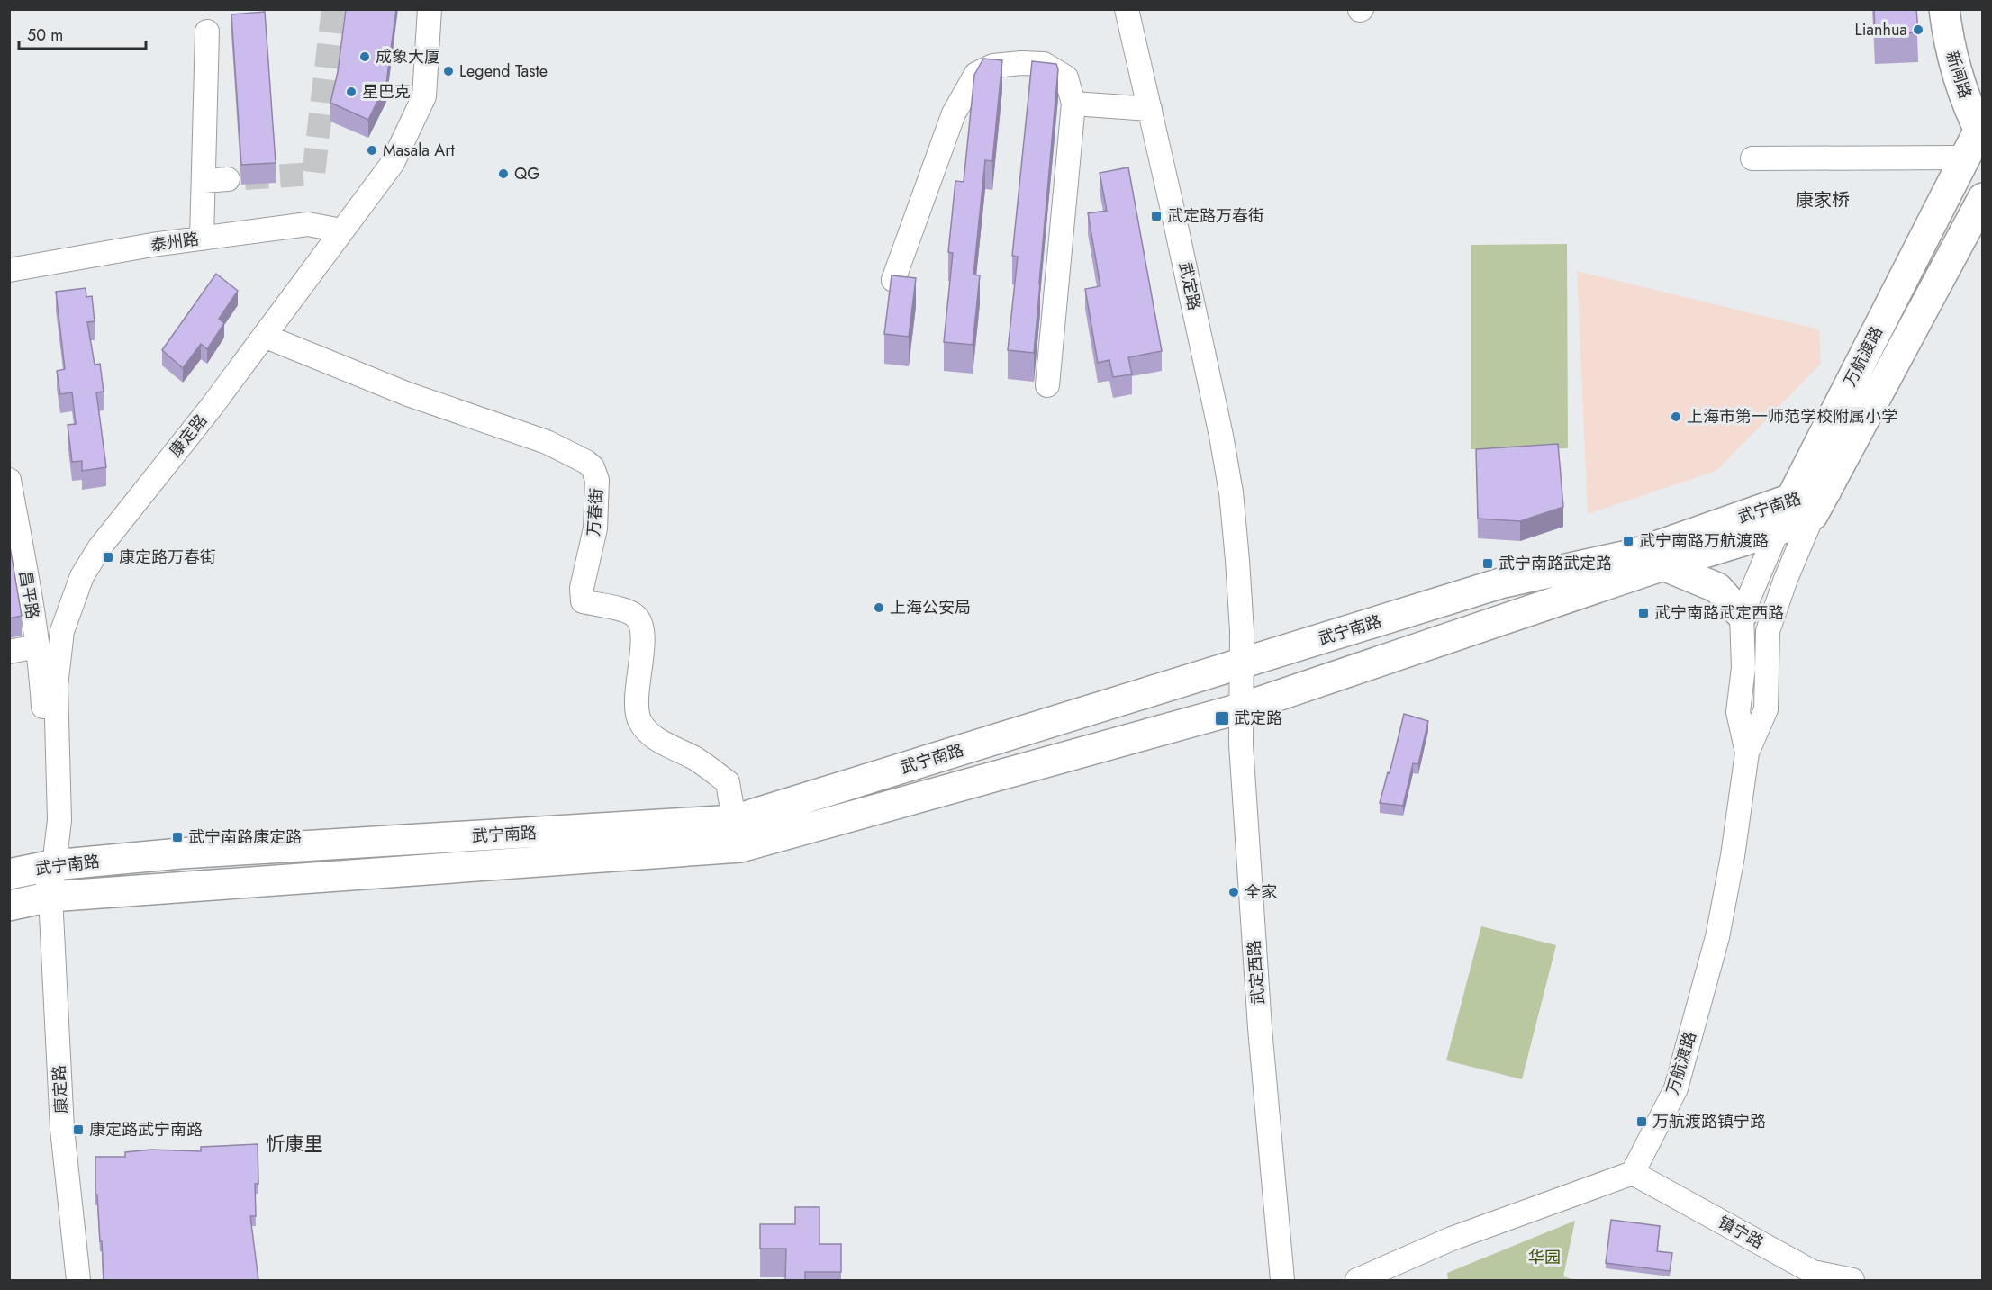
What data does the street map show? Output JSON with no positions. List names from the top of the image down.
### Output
{
  "streets": {
    "main road": ["新闸路", "万航渡路", "武宁南路"],
    "street": [
      "泰州路",
      "武定路",
      "康定路",
      "万春街",
      "昌平路",
      "武定西路",
      "镇宁路"
    ]
  },
  "crossings": [
    ["新闸路", "万航渡路"],
    ["泰州路", "康定路"],
    ["武定路", "武宁南路"],
    ["武定路", "武定西路"],
    ["万航渡路", "武宁南路"],
    ["万航渡路", "镇宁路"],
    ["康定路", "武宁南路"],
    ["康定路", "万春街"],
    ["康定路", "昌平路"],
    ["武宁南路", "万春街"],
    ["武宁南路", "武定西路"]
  ],
  "districts": ["康家桥", "忻康里"],
  "parks": ["华园"],
  "places": {
    "other": [
      "Lianhua",
      "成象大厦",
      "Legend Taste",
      "星巴克",
      "Masala Art",
      "QG",
      "上海市第一师范学校附属小学",
      "上海公安局",
      "全家"
    ],
    "transit": [
      "武定路万春街",
      "武宁南路万航渡路",
      "康定路万春街",
      "武宁南路武定路",
      "武宁南路武定西路",
      "武定路",
      "武宁南路康定路",
      "万航渡路镇宁路",
      "康定路武宁南路"
    ]
  },
  "scale_bar": "50 m"
}
